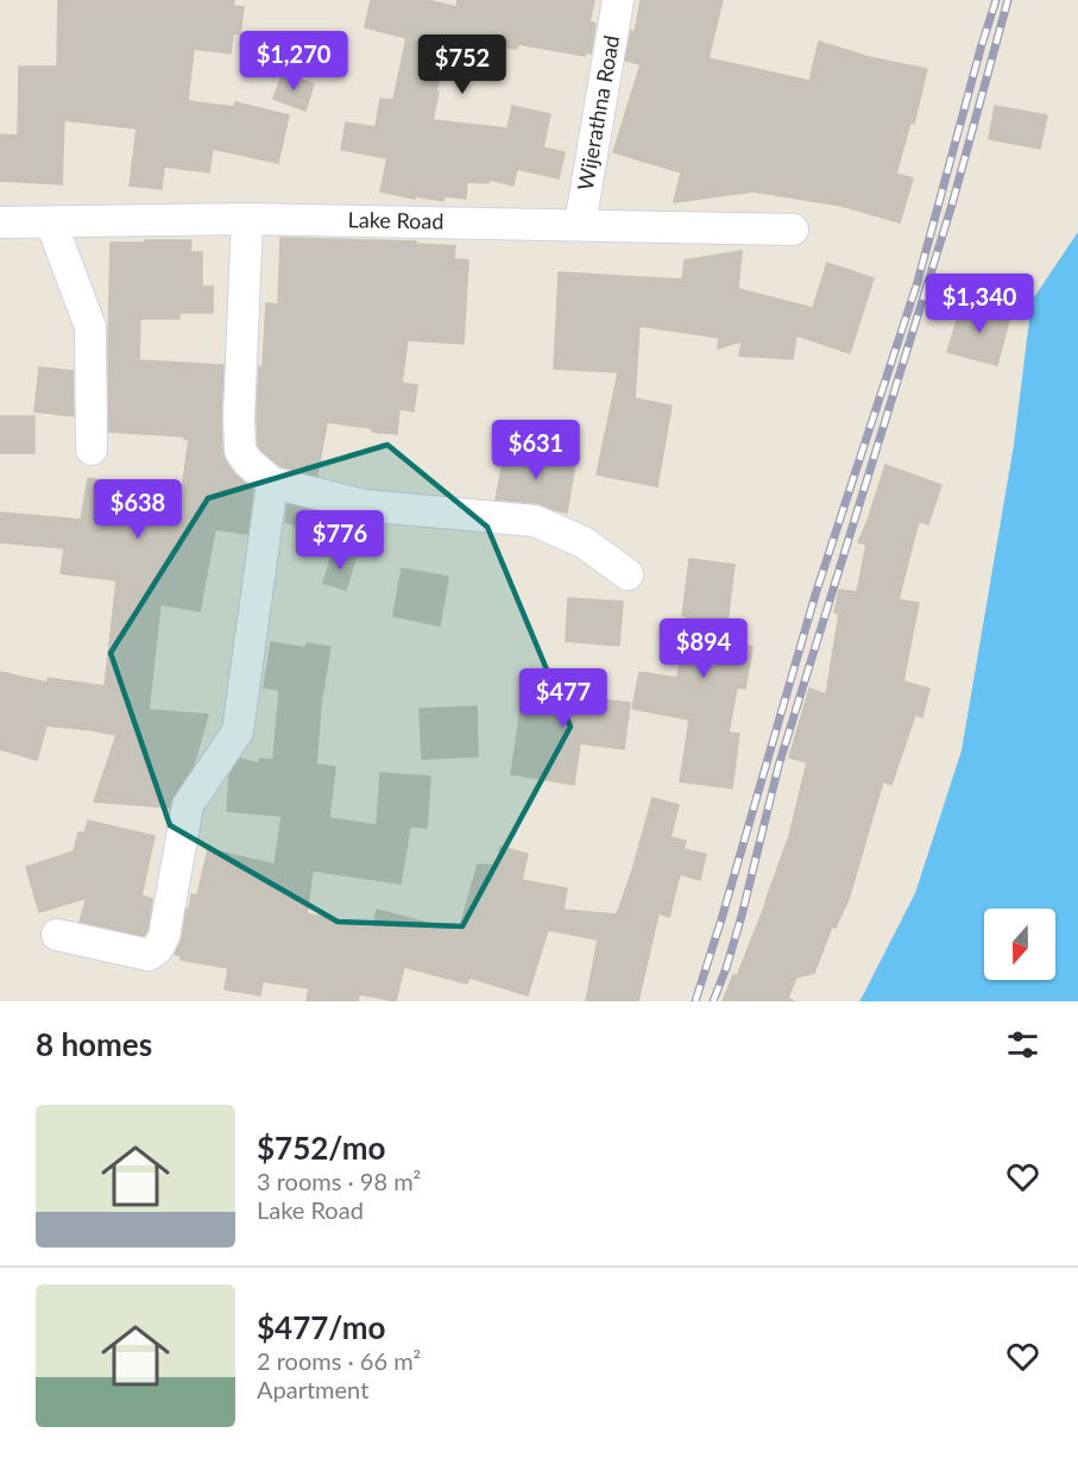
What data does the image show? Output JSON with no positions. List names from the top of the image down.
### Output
{
  "streets": {
    "street": ["Wijerathna Road", "Lake Road"]
  },
  "crossings": [
    ["Wijerathna Road", "Lake Road"]
  ],
  "north": "bottom",
  "page": {
    "price": [
      "$1,270",
      "$752",
      "$1,340",
      "$631",
      "$638",
      "$776",
      "$894",
      "$477"
    ],
    "heading": "8 homes",
    "list": [
      {
        "name": "$752/mo",
        "note": "3 rooms · 98 m² · Lake Road"
      },
      {
        "name": "$477/mo",
        "note": "2 rooms · 66 m² · Apartment"
      }
    ]
  }
}
